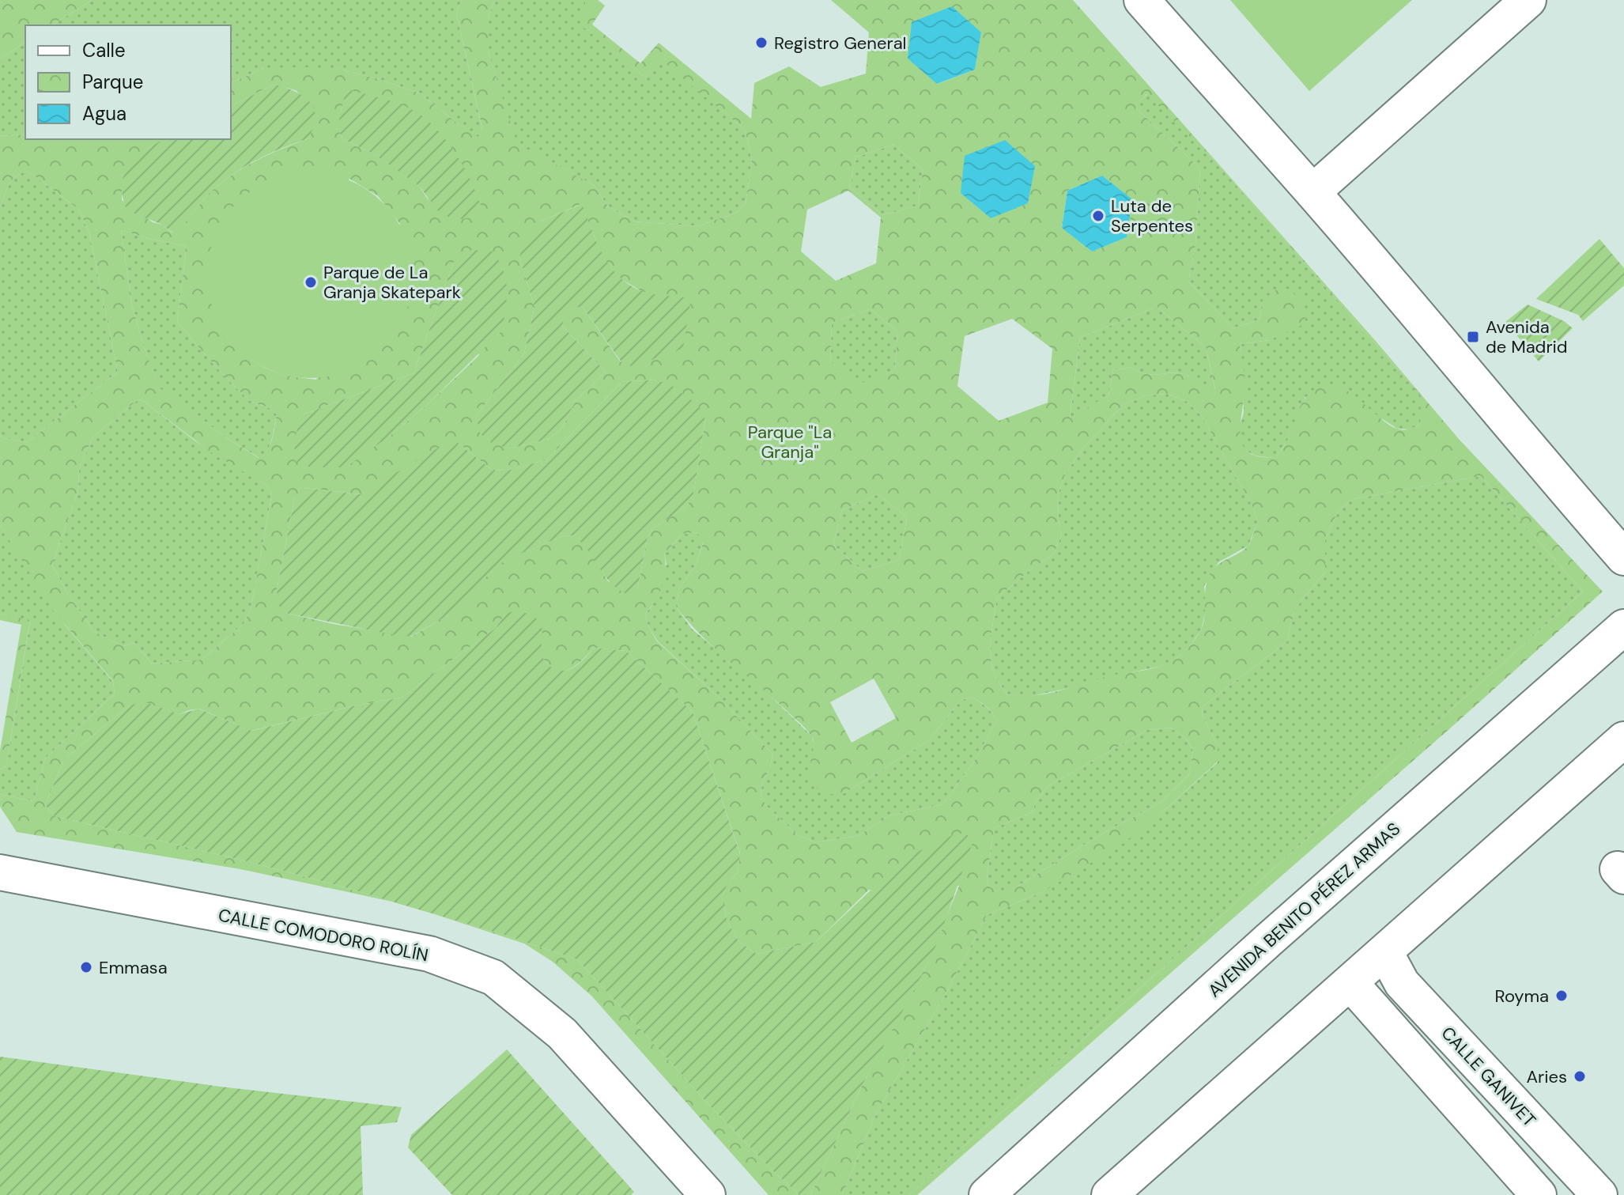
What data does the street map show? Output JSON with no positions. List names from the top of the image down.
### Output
{
  "streets": {
    "street": ["AVENIDA BENITO PÉREZ ARMAS", "CALLE COMODORO ROLÍN", "CALLE GANIVET"]
  },
  "parks": ["Parque \"La Granja\""],
  "places": {
    "other": [
      "Registro General",
      "Luta de Serpentes",
      "Parque de La Granja Skatepark",
      "Emmasa",
      "Royma",
      "Aries"
    ],
    "transit": ["Avenida de Madrid"]
  },
  "legend": ["Calle", "Parque", "Agua"]
}
